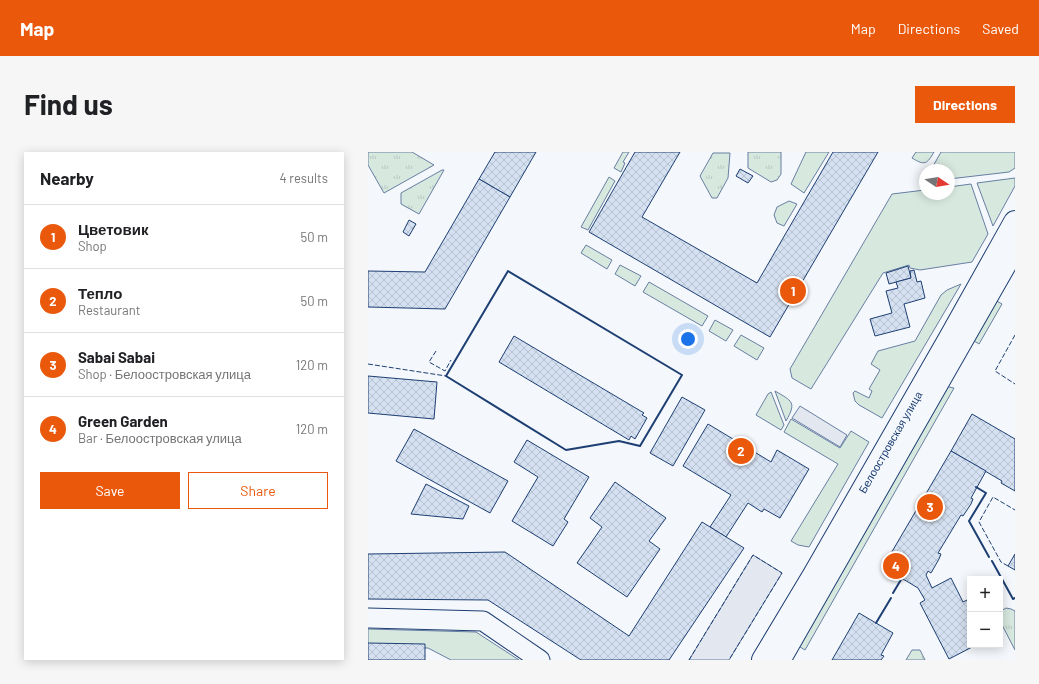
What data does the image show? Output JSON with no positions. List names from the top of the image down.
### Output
{
  "streets": {
    "main road": ["Белоостровская улица"]
  },
  "north": "right",
  "page": {
    "header": "Map",
    "nav": ["Map", "Directions", "Saved"],
    "buttons": [
      "Directions",
      ["Save", "Share"]
    ],
    "title": "Find us",
    "heading": ["Nearby", "4 results"],
    "list": [
      {
        "mark": "1",
        "name": "Цветовик",
        "note": "Shop",
        "value": "50 m"
      },
      {
        "mark": "2",
        "name": "Тепло",
        "note": "Restaurant",
        "value": "50 m"
      },
      {
        "mark": "3",
        "name": "Sabai Sabai",
        "note": "Shop · Белоостровская улица",
        "value": "120 m"
      },
      {
        "mark": "4",
        "name": "Green Garden",
        "note": "Bar · Белоостровская улица",
        "value": "120 m"
      }
    ],
    "pins": [
      "1",
      "2",
      "3",
      "4"
    ],
    "map_buttons": ["+", "−"]
  }
}
